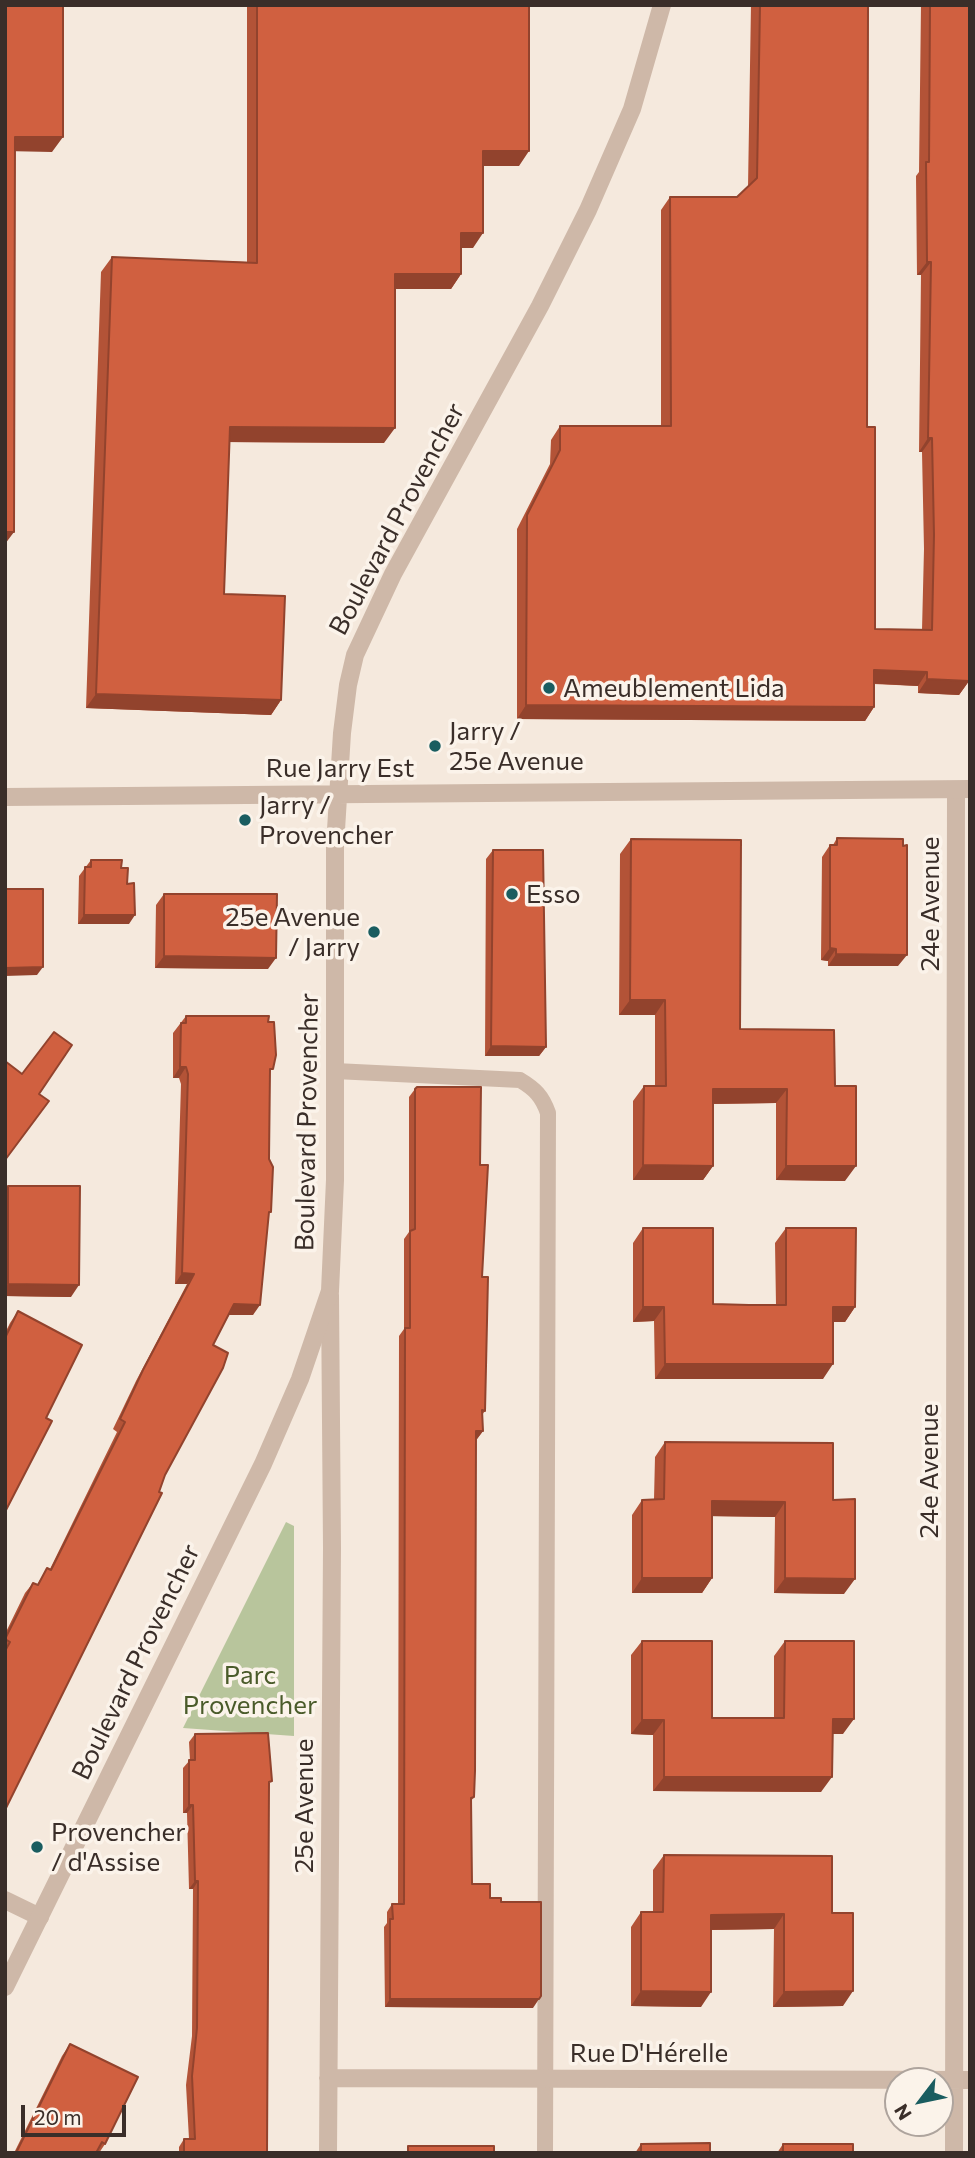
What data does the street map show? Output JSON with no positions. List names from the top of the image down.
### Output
{
  "streets": {
    "street": [
      "Boulevard Provencher",
      "Rue Jarry Est",
      "24e Avenue",
      "25e Avenue",
      "Rue D'Hérelle"
    ]
  },
  "crossings": [
    ["Boulevard Provencher", "Rue Jarry Est"],
    ["Boulevard Provencher", "25e Avenue"],
    ["Rue Jarry Est", "24e Avenue"],
    ["24e Avenue", "Rue D'Hérelle"],
    ["25e Avenue", "Rue D'Hérelle"]
  ],
  "parks": ["Parc Provencher"],
  "places": [
    "Ameublement Lida",
    "Jarry / 25e Avenue",
    "Jarry / Provencher",
    "Esso",
    "25e Avenue / Jarry",
    "Provencher / d'Assise"
  ],
  "scale_bar": "20 m",
  "north": "bottom left"
}
